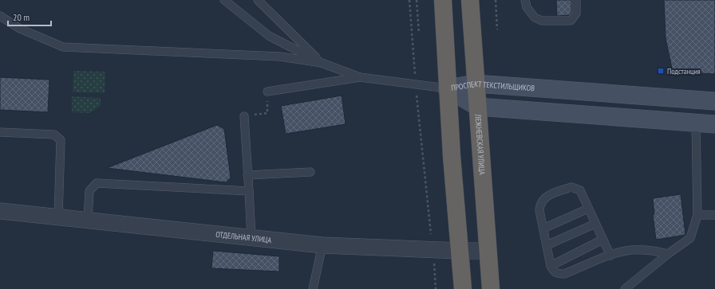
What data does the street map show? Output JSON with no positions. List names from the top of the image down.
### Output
{
  "streets": {
    "highway": ["ЛЕЖНЕВСКАЯ УЛИЦА"],
    "main road": ["ПРОСПЕКТ ТЕКСТИЛЬЩИКОВ"],
    "street": ["ОТДЕЛЬНАЯ УЛИЦА"]
  },
  "crossings": [
    ["ПРОСПЕКТ ТЕКСТИЛЬЩИКОВ", "ЛЕЖНЕВСКАЯ УЛИЦА"],
    ["ЛЕЖНЕВСКАЯ УЛИЦА", "ОТДЕЛЬНАЯ УЛИЦА"]
  ],
  "places": {
    "transit": ["Подстанция"]
  },
  "scale_bar": "20 m"
}
